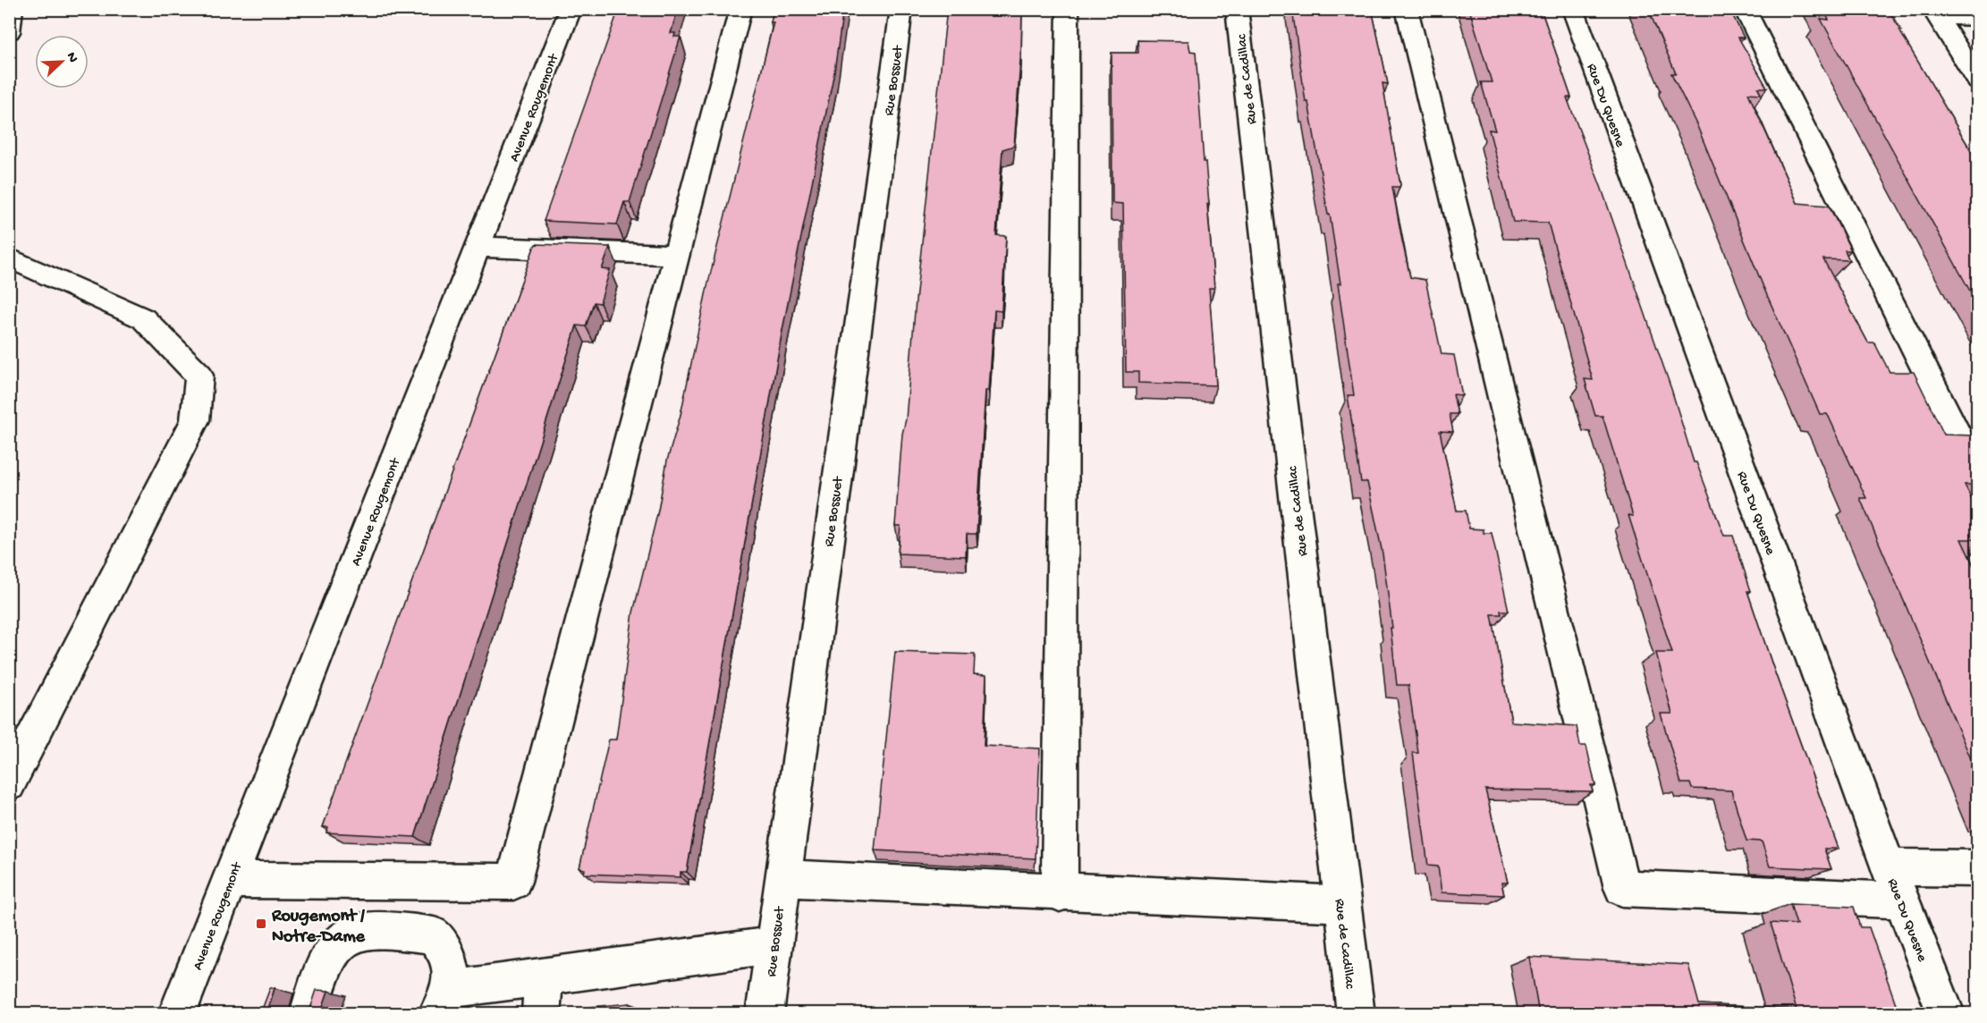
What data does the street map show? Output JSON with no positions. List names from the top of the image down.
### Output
{
  "streets": {
    "street": [
      "Rue de Cadillac",
      "Rue Bossuet",
      "Rue Du Quesne",
      "Avenue Rougemont"
    ]
  },
  "places": {
    "transit": ["Rougemont / Notre-Dame"]
  },
  "north": "top right"
}
